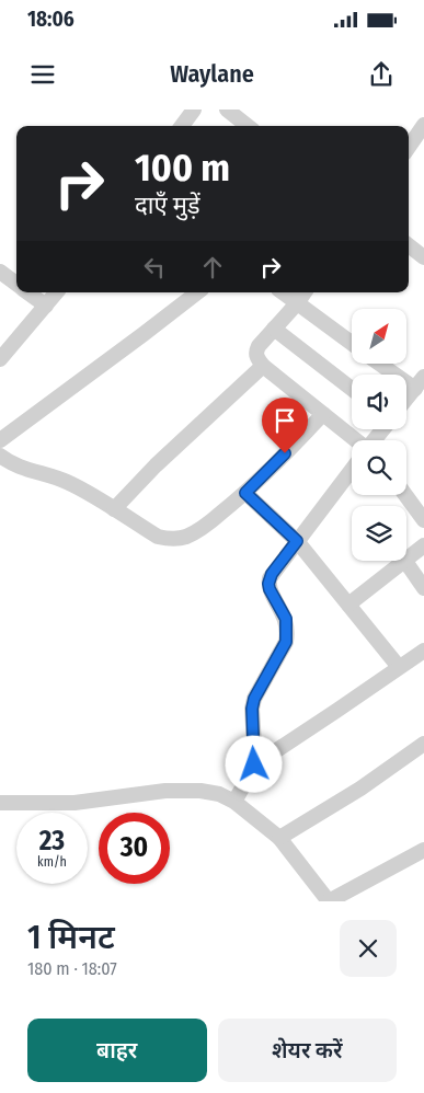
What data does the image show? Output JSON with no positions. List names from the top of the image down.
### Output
{
  "north": "top right",
  "page": {
    "status": "18:06",
    "header": "Waylane",
    "turn": ["100 m", "दाएँ मुड़ें"],
    "speed": "23 km/h",
    "limit": "30",
    "heading": ["1 मिनट", "180 m · 18:07"],
    "buttons": ["बाहर", "शेयर करें"]
  }
}
